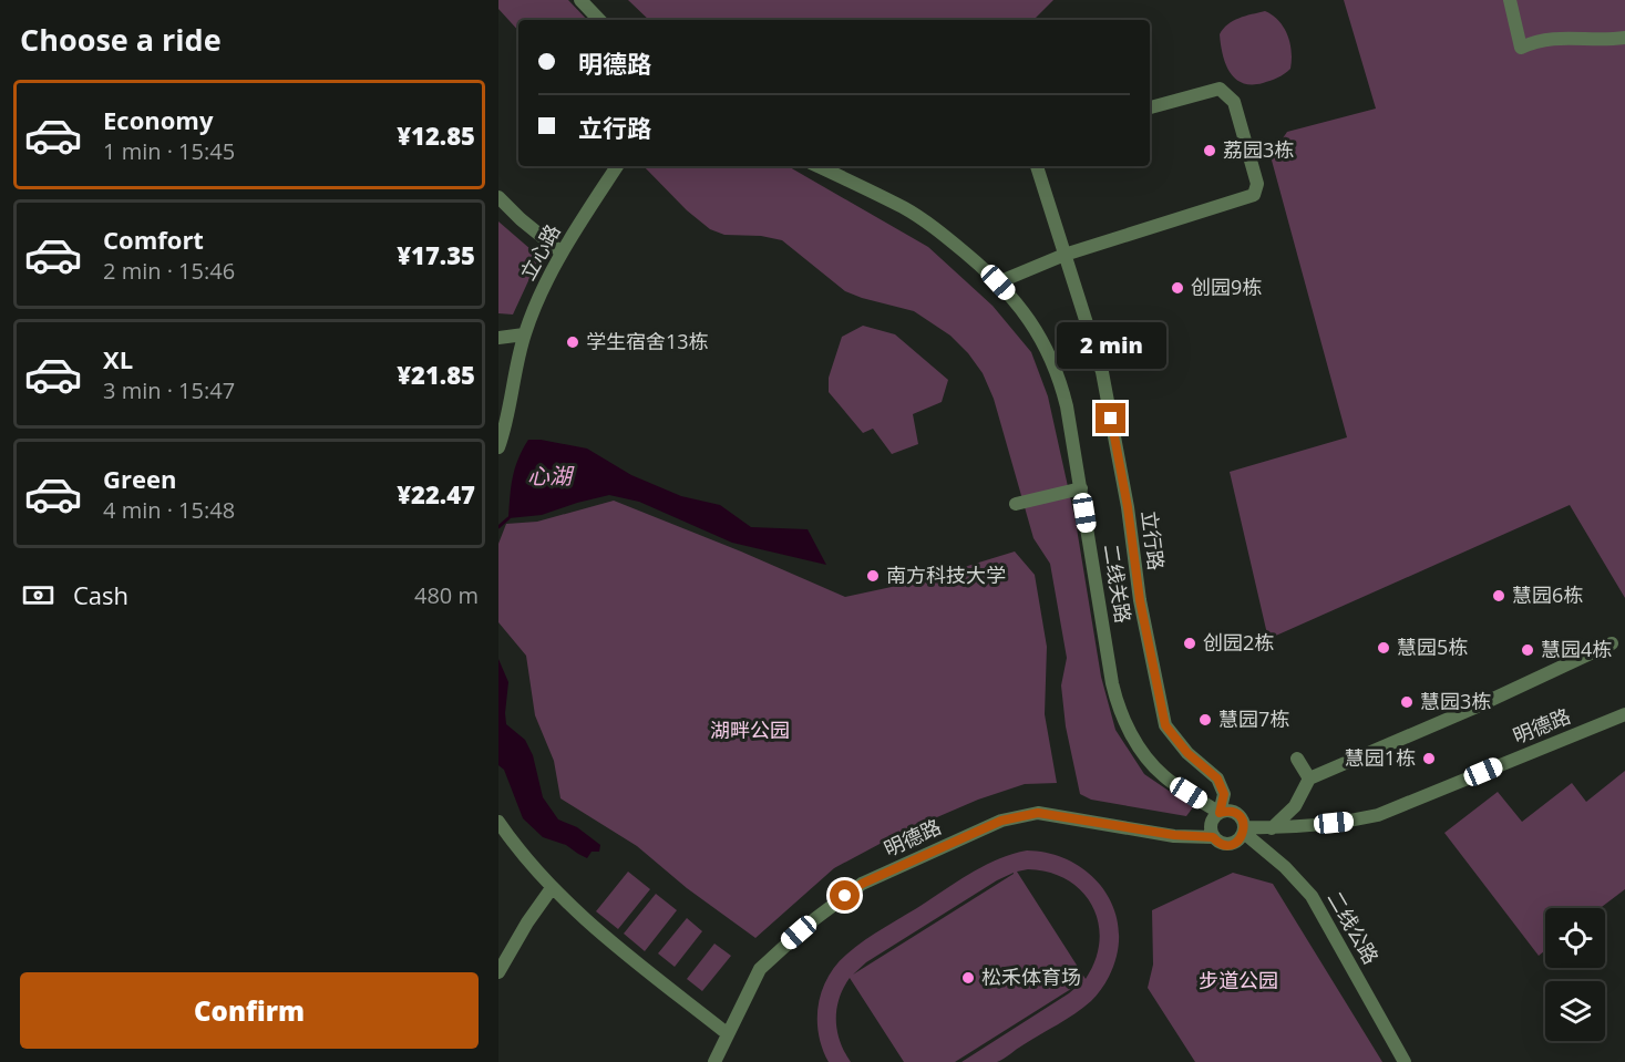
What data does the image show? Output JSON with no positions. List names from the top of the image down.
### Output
{
  "streets": {
    "street": [
      "立心路",
      "立行路",
      "二线关路",
      "明德路",
      "二线公路"
    ]
  },
  "crossings": [
    ["立行路", "二线关路"],
    ["立行路", "明德路"],
    ["立行路", "二线公路"],
    ["二线关路", "明德路"],
    ["二线关路", "二线公路"],
    ["明德路", "二线公路"]
  ],
  "water": ["心湖"],
  "parks": ["湖畔公园", "步道公园"],
  "places": [
    "荔园3栋",
    "创园9栋",
    "学生宿舍13栋",
    "南方科技大学",
    "慧园6栋",
    "创园2栋",
    "慧园5栋",
    "慧园4栋",
    "慧园3栋",
    "慧园7栋",
    "慧园1栋",
    "松禾体育场"
  ],
  "page": {
    "heading": "Choose a ride",
    "banner": ["明德路", "立行路"],
    "list": [
      {
        "name": "Economy",
        "note": "1 min · 15:45",
        "value": "¥12.85"
      },
      {
        "name": "Comfort",
        "note": "2 min · 15:46",
        "value": "¥17.35"
      },
      {
        "name": "XL",
        "note": "3 min · 15:47",
        "value": "¥21.85"
      },
      {
        "name": "Green",
        "note": "4 min · 15:48",
        "value": "¥22.47"
      }
    ],
    "bubble": "2 min",
    "pay": ["Cash", "480 m"],
    "buttons": "Confirm"
  }
}
